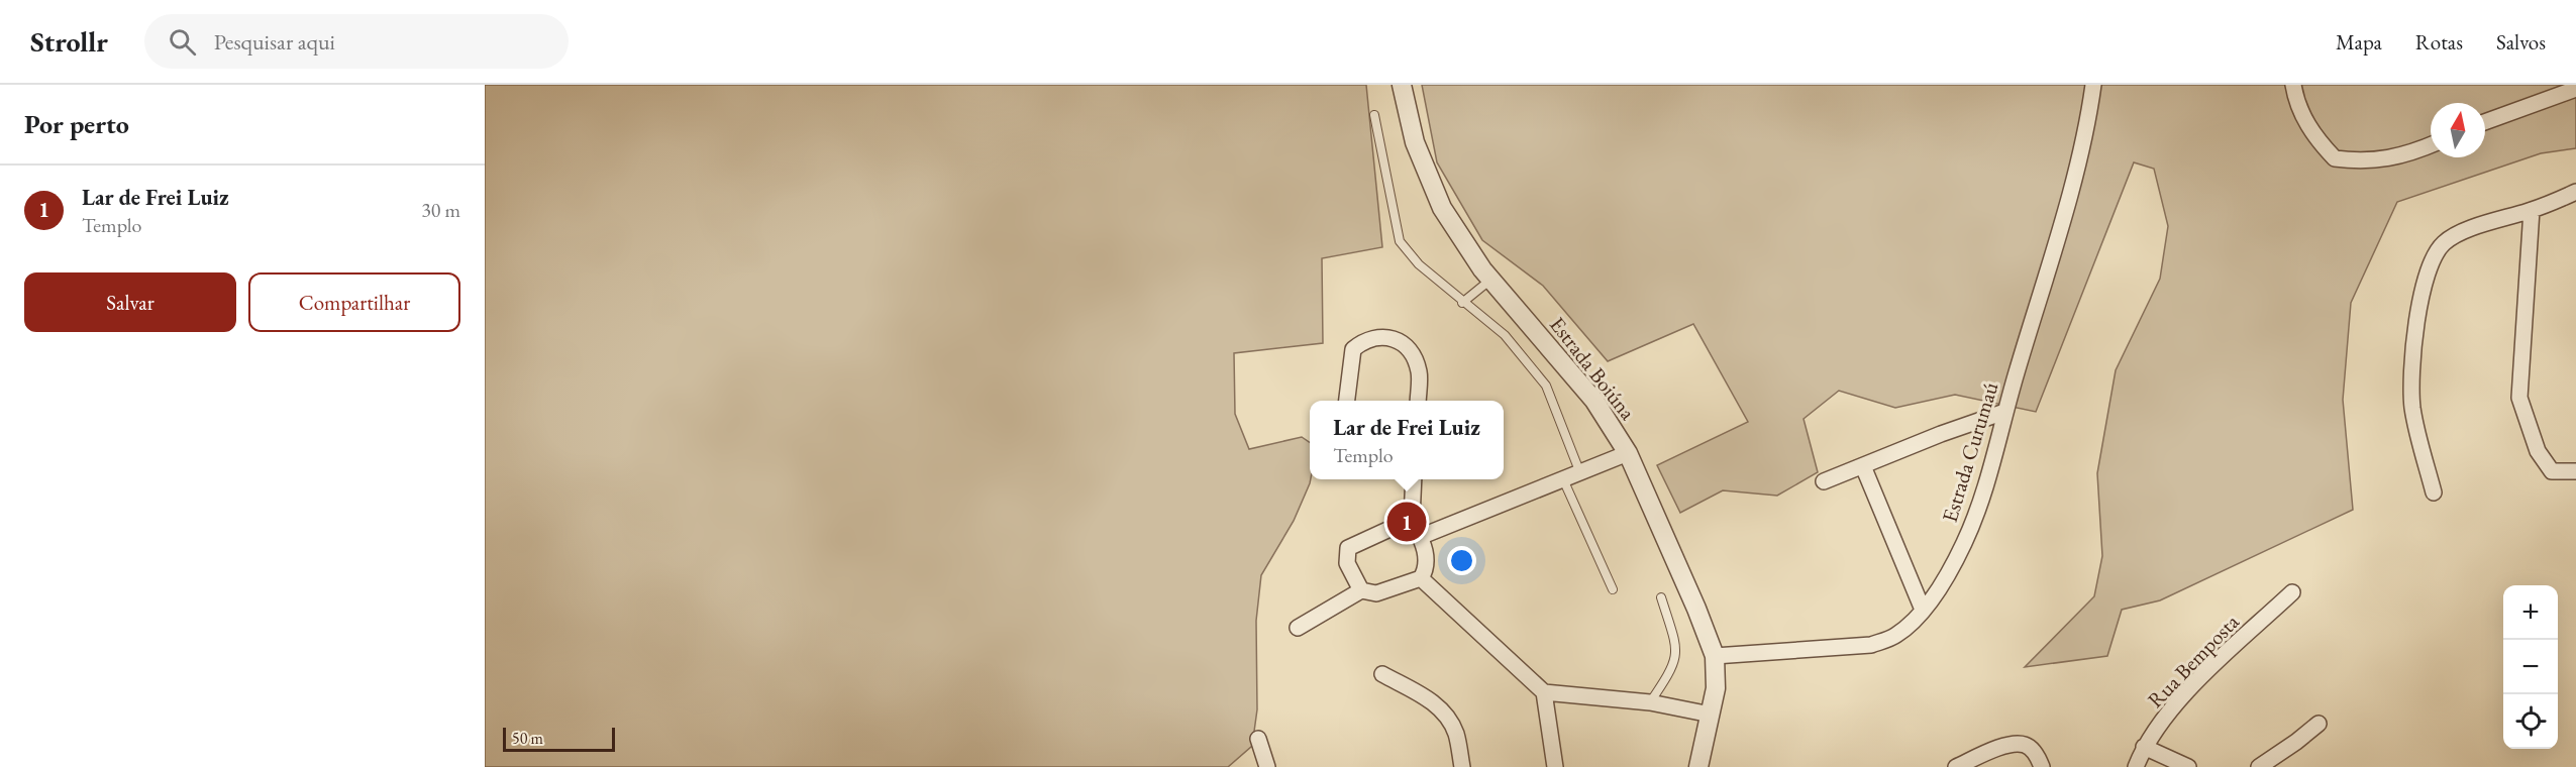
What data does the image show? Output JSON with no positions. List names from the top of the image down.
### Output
{
  "streets": {
    "street": ["Estrada Boiúna", "Estrada Curumaú", "Rua Bemposta"]
  },
  "crossings": [
    ["Estrada Boiúna", "Estrada Curumaú"]
  ],
  "scale_bar": "50 m",
  "north": "top",
  "page": {
    "header": "Strollr",
    "search": "Pesquisar aqui",
    "nav": ["Mapa", "Rotas", "Salvos"],
    "heading": "Por perto",
    "list": [
      {
        "mark": "1",
        "name": "Lar de Frei Luiz",
        "note": "Templo",
        "value": "30 m"
      }
    ],
    "buttons": ["Salvar", "Compartilhar"],
    "popup": ["Lar de Frei Luiz", "Templo"],
    "pins": "1",
    "map_buttons": ["+", "−"],
    "scale": "50 m"
  }
}
